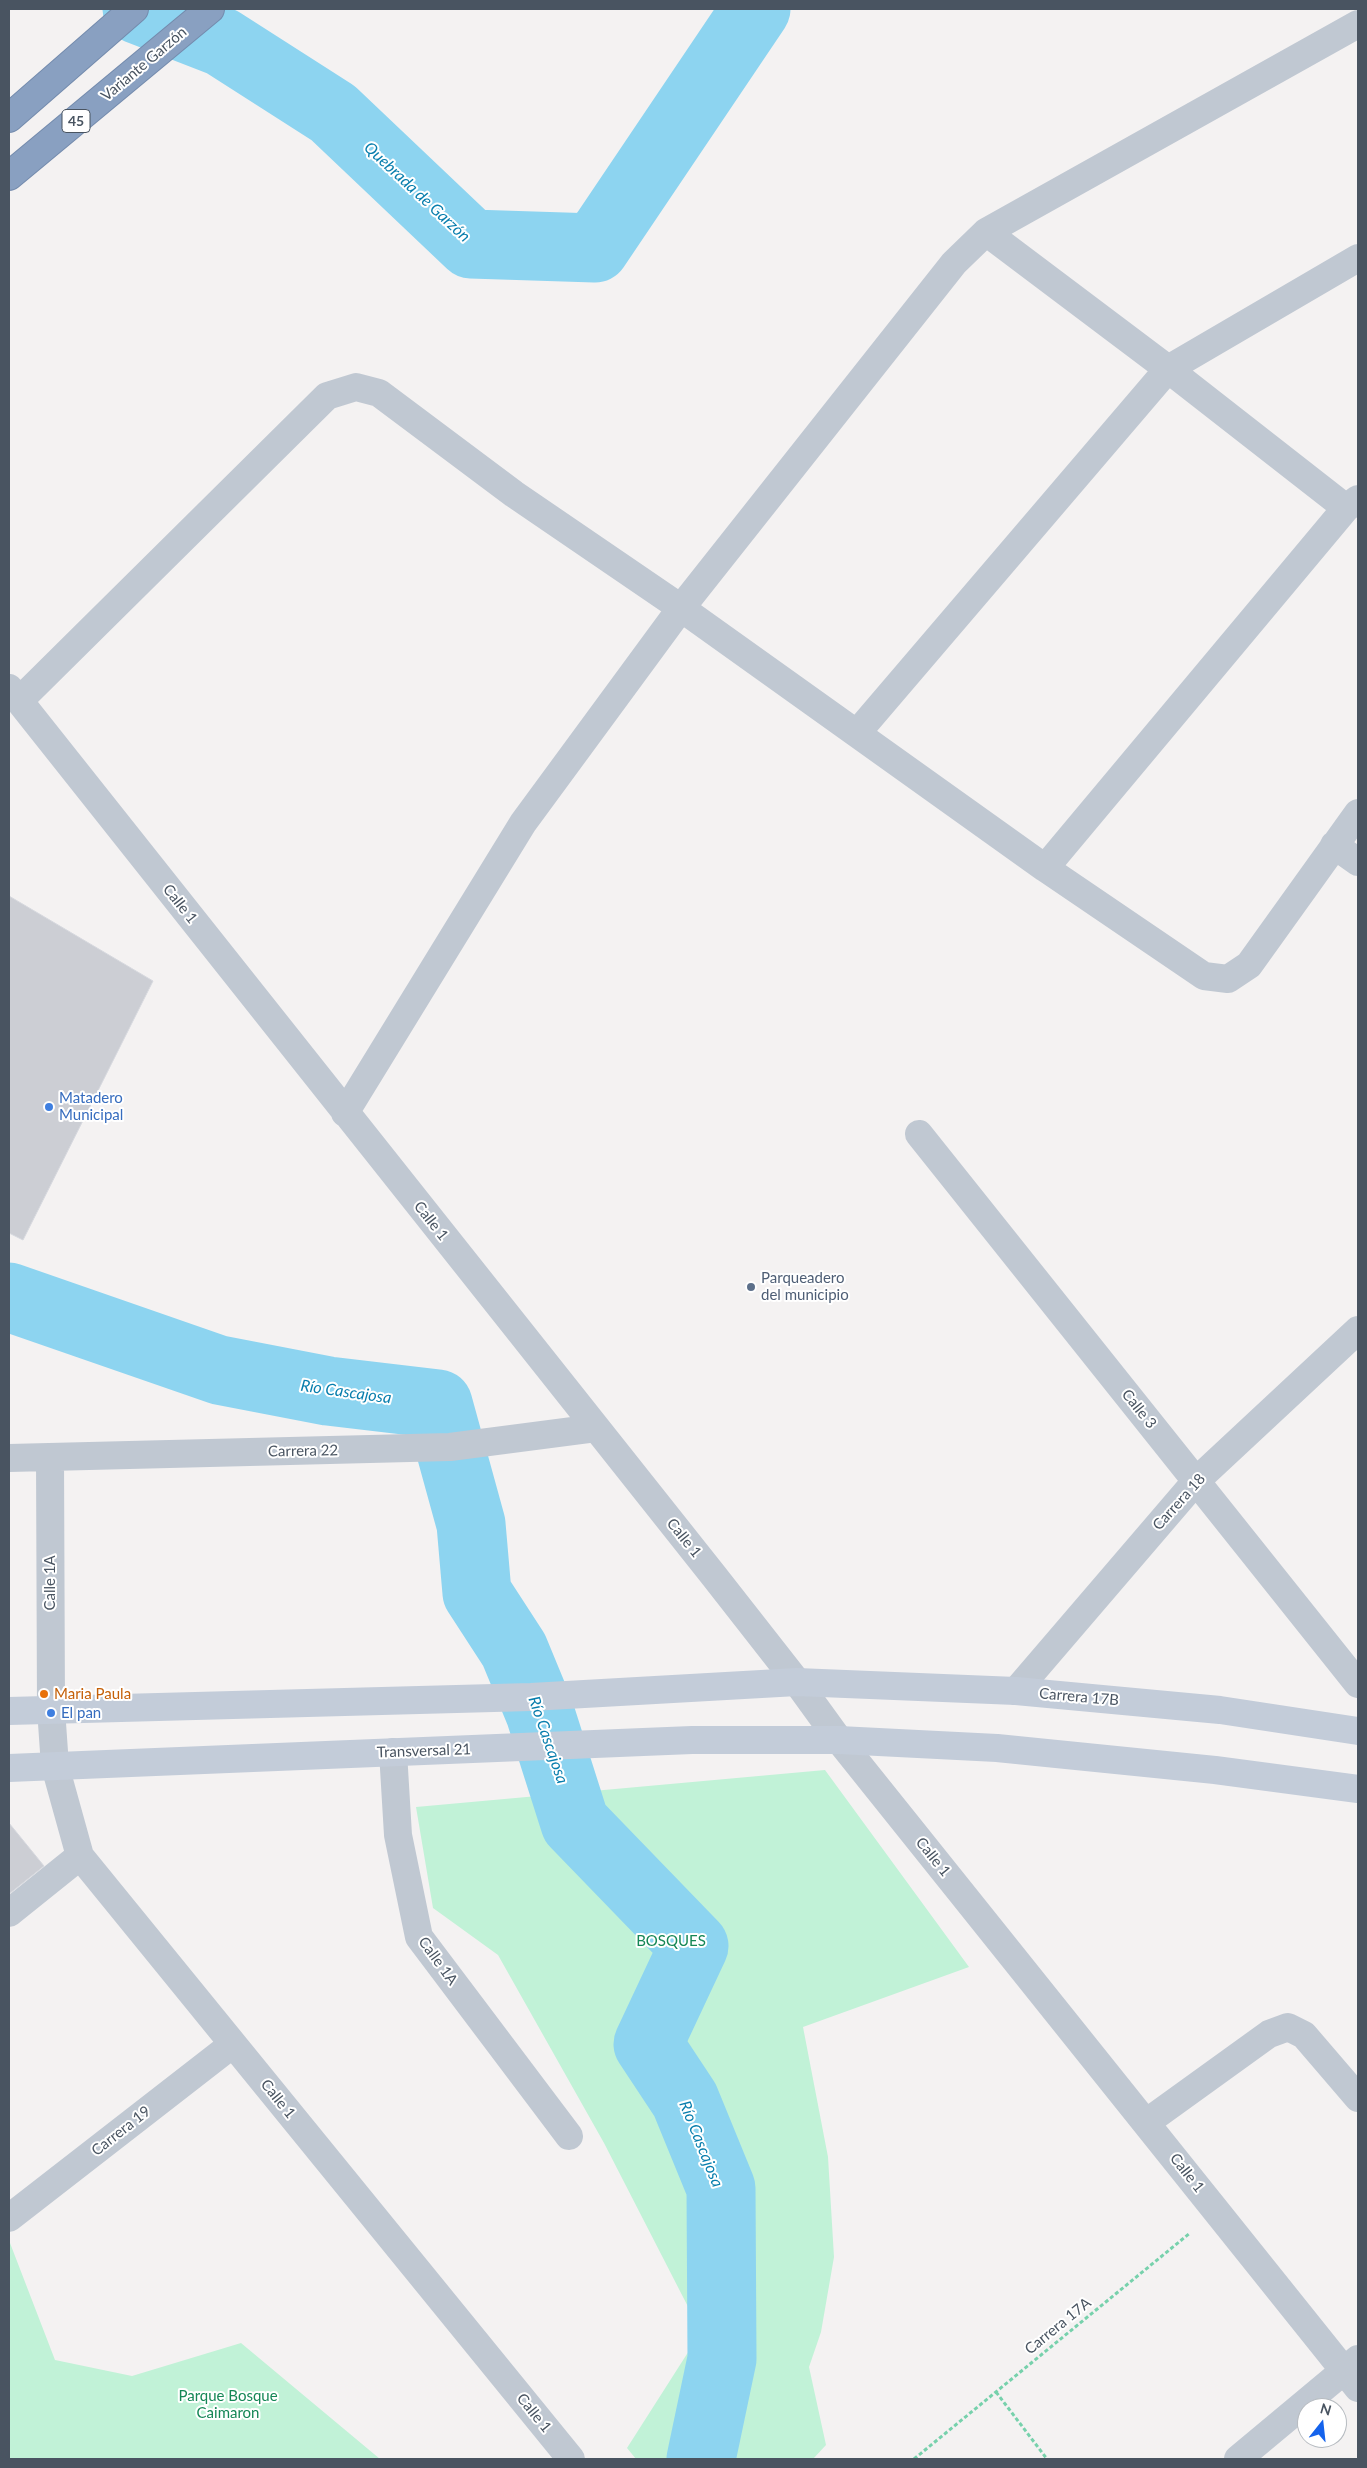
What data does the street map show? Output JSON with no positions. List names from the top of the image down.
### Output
{
  "streets": {
    "highway": ["Variante Garzón", "45"],
    "street": [
      "Calle 1",
      "Calle 3",
      "Carrera 22",
      "Carrera 18",
      "Calle 1A",
      "Carrera 17B",
      "Transversal 21",
      "Carrera 19"
    ],
    "path": ["Carrera 17A"]
  },
  "crossings": [
    ["Calle 1", "Carrera 22"],
    ["Calle 1", "Calle 1A"],
    ["Calle 1", "Carrera 17B"],
    ["Calle 1", "Transversal 21"],
    ["Calle 1", "Carrera 19"],
    ["Calle 1", "Carrera 17A"],
    ["Calle 3", "Carrera 18"],
    ["Carrera 22", "Calle 1A"],
    ["Carrera 18", "Carrera 17B"],
    ["Calle 1A", "Carrera 17B"],
    ["Calle 1A", "Transversal 21"]
  ],
  "water": ["Quebrada de Garzón", "Río Cascajosa"],
  "parks": ["BOSQUES", "Parque Bosque Caimaron"],
  "places": [
    "Matadero Municipal",
    "Parqueadero del municipio",
    "Maria Paula",
    "El pan"
  ],
  "north": "top"
}
